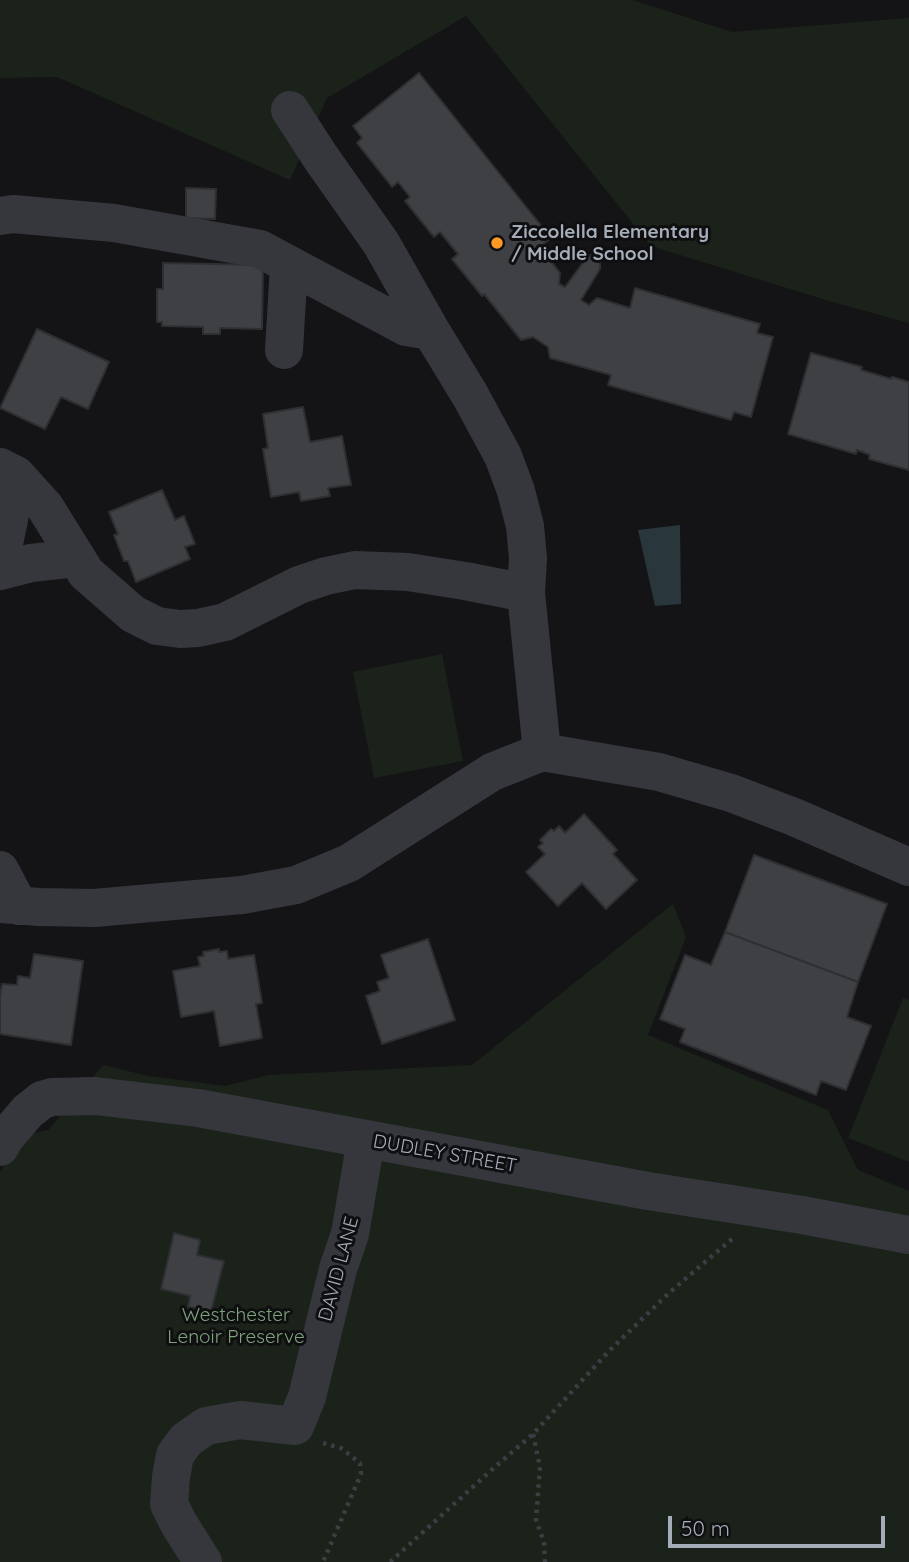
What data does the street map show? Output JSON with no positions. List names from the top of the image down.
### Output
{
  "streets": {
    "street": ["DUDLEY STREET", "DAVID LANE"]
  },
  "crossings": [
    ["DUDLEY STREET", "DAVID LANE"]
  ],
  "parks": ["Westchester Lenoir Preserve"],
  "places": ["Ziccolella Elementary / Middle School"],
  "scale_bar": "50 m"
}
